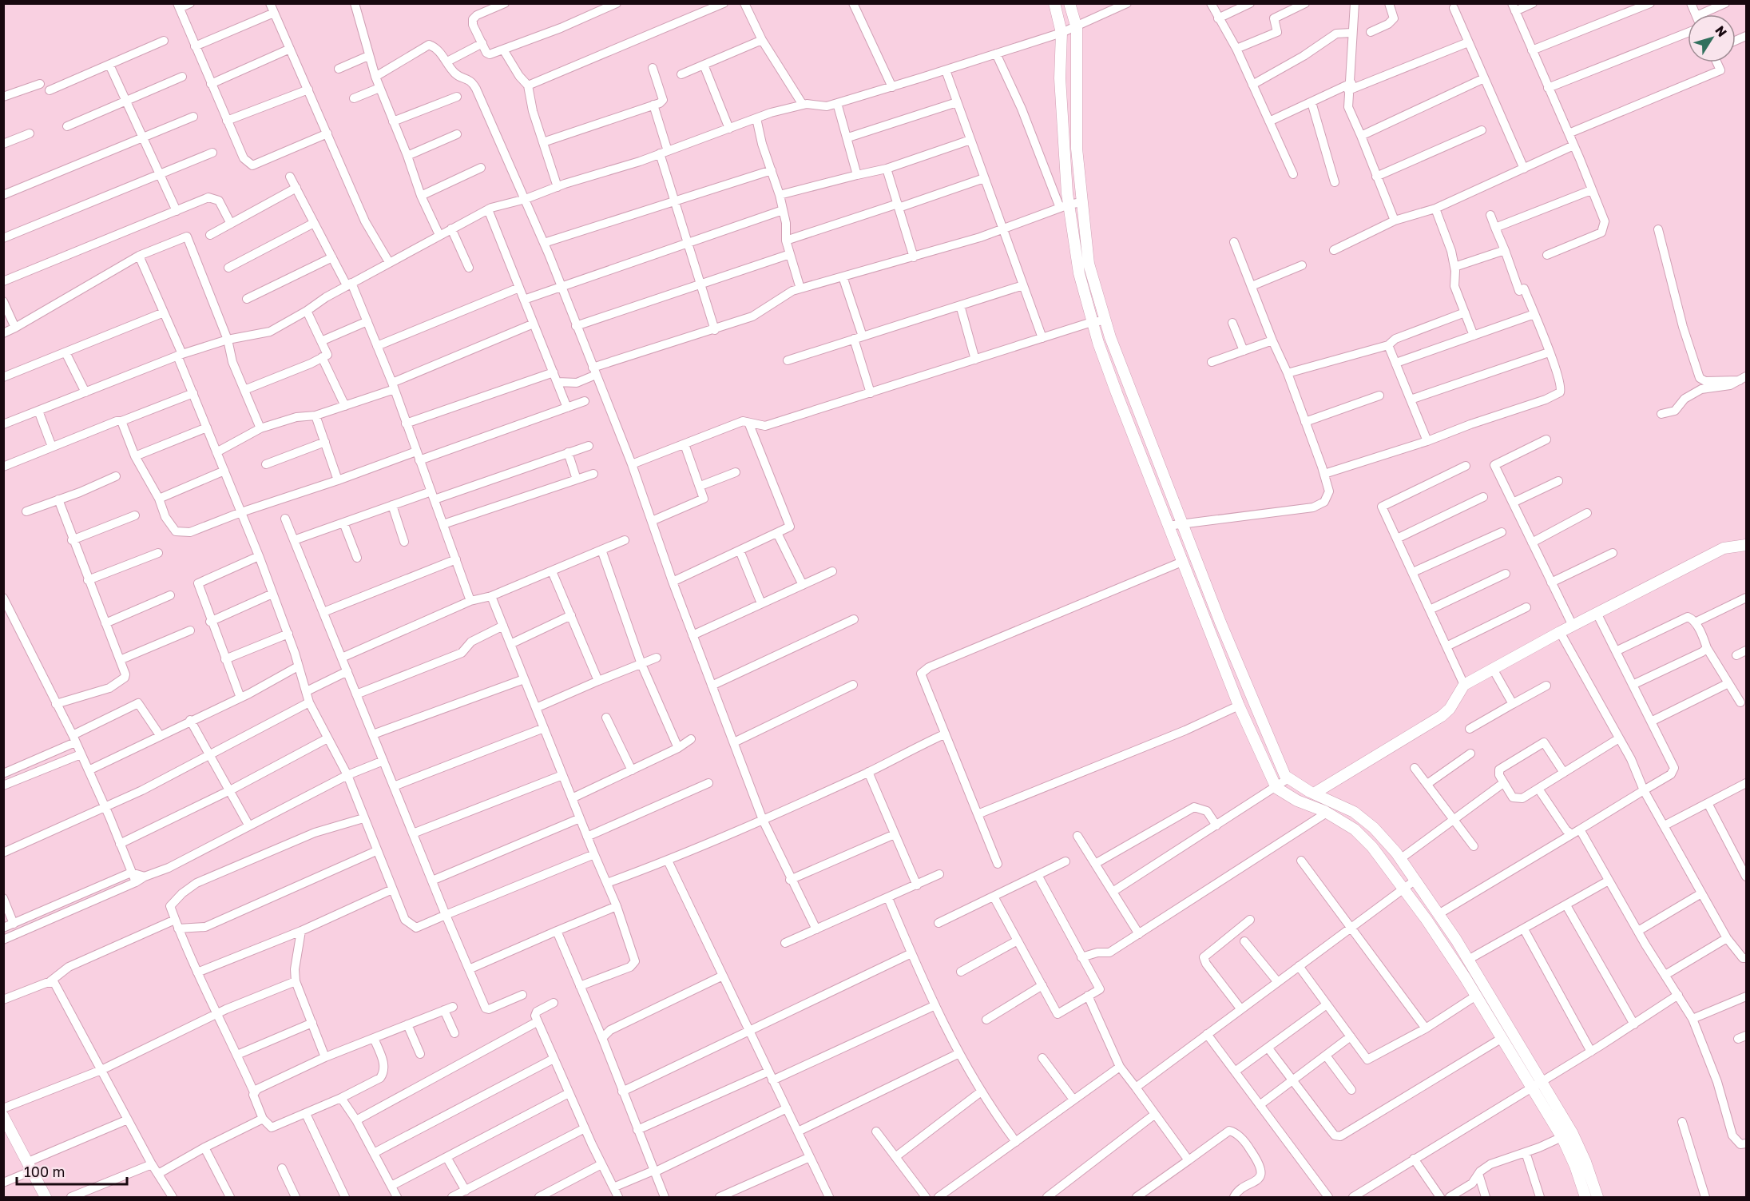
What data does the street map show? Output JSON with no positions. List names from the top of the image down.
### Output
{
  "scale_bar": "100 m",
  "north": "top right"
}
